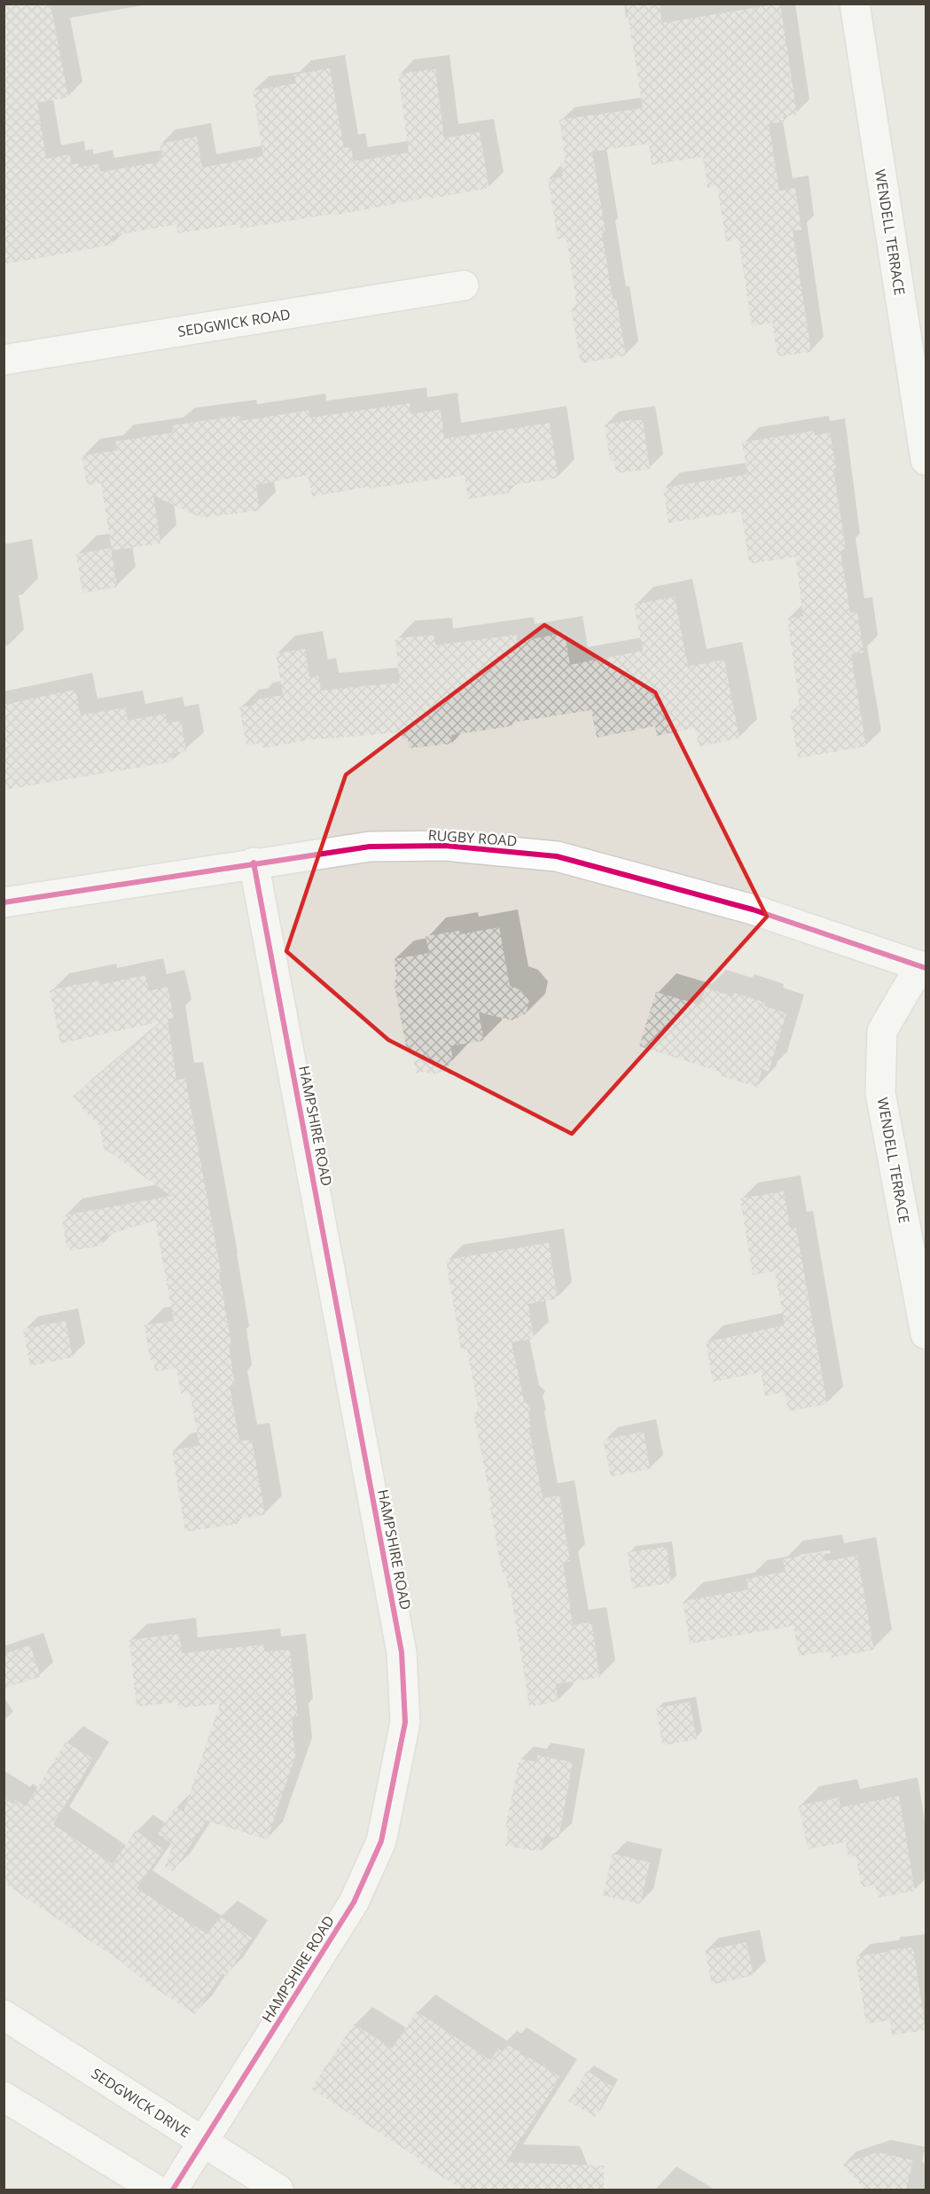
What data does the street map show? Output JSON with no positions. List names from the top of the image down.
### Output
{
  "streets": {
    "street": [
      "WENDELL TERRACE",
      "SEDGWICK ROAD",
      "RUGBY ROAD",
      "HAMPSHIRE ROAD",
      "SEDGWICK DRIVE"
    ]
  },
  "crossings": [
    ["WENDELL TERRACE", "RUGBY ROAD"],
    ["RUGBY ROAD", "HAMPSHIRE ROAD"],
    ["HAMPSHIRE ROAD", "SEDGWICK DRIVE"]
  ]
}
